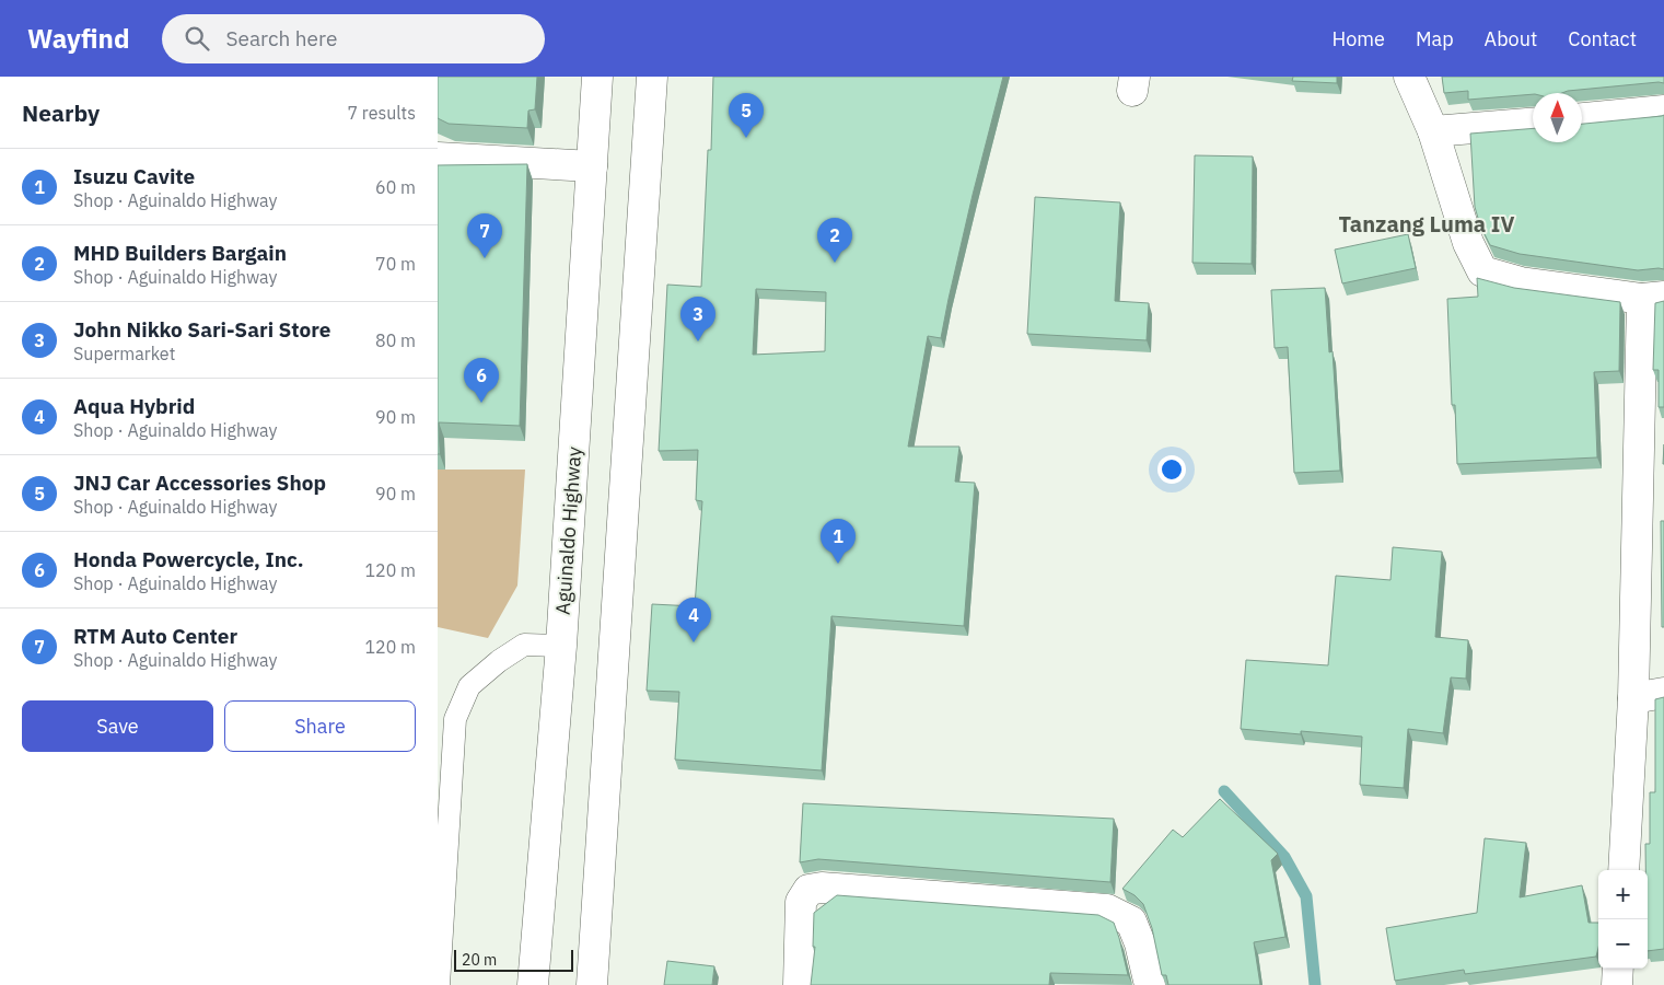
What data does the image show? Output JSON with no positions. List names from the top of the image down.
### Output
{
  "streets": {
    "main road": ["Aguinaldo Highway"]
  },
  "districts": ["Tanzang Luma IV"],
  "scale_bar": "20 m",
  "north": "top",
  "page": {
    "header": "Wayfind",
    "search": "Search here",
    "nav": [
      "Home",
      "Map",
      "About",
      "Contact"
    ],
    "heading": ["Nearby", "7 results"],
    "pins": [
      "5",
      "7",
      "2",
      "3",
      "6",
      "1",
      "4"
    ],
    "list": [
      {
        "mark": "1",
        "name": "Isuzu Cavite",
        "note": "Shop · Aguinaldo Highway",
        "value": "60 m"
      },
      {
        "mark": "2",
        "name": "MHD Builders Bargain",
        "note": "Shop · Aguinaldo Highway",
        "value": "70 m"
      },
      {
        "mark": "3",
        "name": "John Nikko Sari-Sari Store",
        "note": "Supermarket",
        "value": "80 m"
      },
      {
        "mark": "4",
        "name": "Aqua Hybrid",
        "note": "Shop · Aguinaldo Highway",
        "value": "90 m"
      },
      {
        "mark": "5",
        "name": "JNJ Car Accessories Shop",
        "note": "Shop · Aguinaldo Highway",
        "value": "90 m"
      },
      {
        "mark": "6",
        "name": "Honda Powercycle, Inc.",
        "note": "Shop · Aguinaldo Highway",
        "value": "120 m"
      },
      {
        "mark": "7",
        "name": "RTM Auto Center",
        "note": "Shop · Aguinaldo Highway",
        "value": "120 m"
      }
    ],
    "buttons": ["Save", "Share"],
    "map_buttons": ["+", "−"],
    "scale": "20 m"
  }
}
